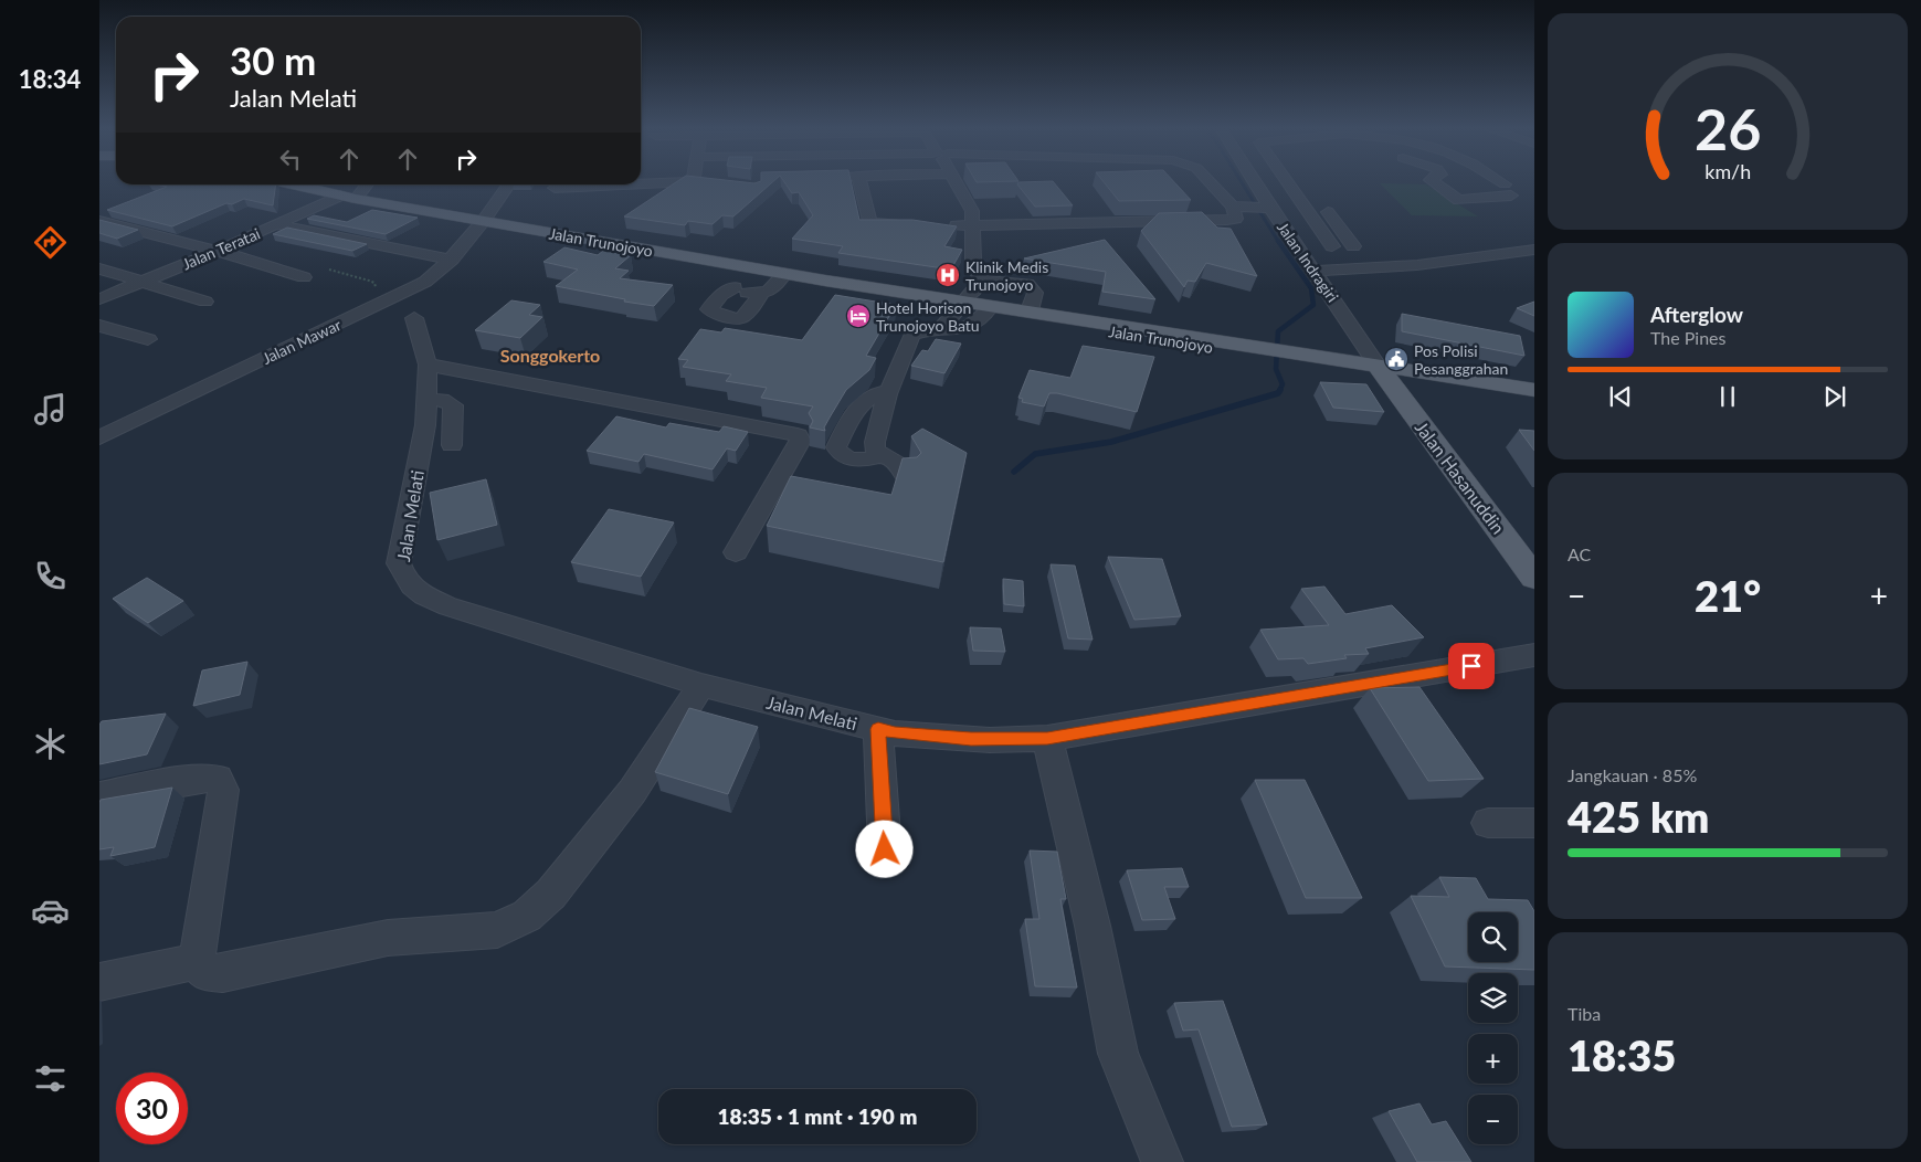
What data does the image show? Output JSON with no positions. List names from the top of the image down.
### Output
{
  "streets": {
    "main road": ["Jalan Trunojoyo", "Jalan Hasanuddin"],
    "street": [
      "Jalan Teratai",
      "Jalan Indragiri",
      "Jalan Mawar",
      "Jalan Melati"
    ]
  },
  "crossings": [
    ["Jalan Trunojoyo", "Jalan Teratai"],
    ["Jalan Trunojoyo", "Jalan Indragiri"],
    ["Jalan Trunojoyo", "Jalan Mawar"],
    ["Jalan Trunojoyo", "Jalan Hasanuddin"],
    ["Jalan Indragiri", "Jalan Hasanuddin"]
  ],
  "districts": ["Songgokerto"],
  "places": {
    "hospital": ["Klinik Medis Trunojoyo"],
    "hotel": ["Hotel Horison Trunojoyo Batu"],
    "public building": ["Pos Polisi Pesanggrahan"]
  },
  "page": {
    "tabs": "18:34",
    "turn": ["30 m", "Jalan Melati"],
    "song": ["Afterglow", "The Pines"],
    "tile": [
      "AC",
      ["Jangkauan · 85%", "425 km"],
      ["Tiba", "18:35"]
    ],
    "heat": ["−", "21°", "+"],
    "map_buttons": ["+", "−"],
    "limit": "30",
    "trip": "18:35 · 1 mnt · 190 m",
    "gauge": ["26", "km/h"]
  }
}
